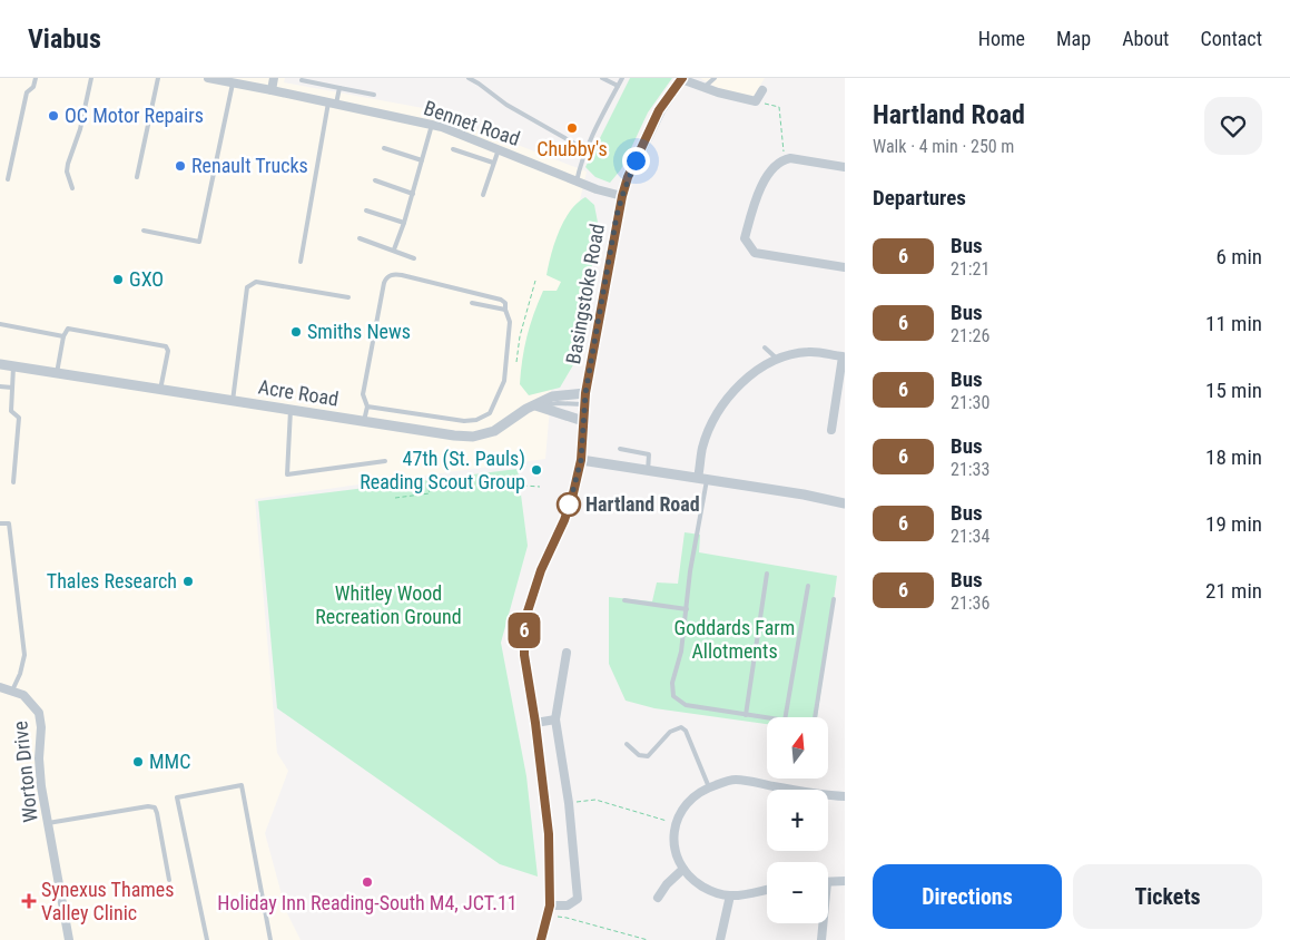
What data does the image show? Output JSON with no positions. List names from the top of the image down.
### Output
{
  "streets": {
    "main road": ["Basingstoke Road"],
    "street": ["Bennet Road", "Acre Road", "Worton Drive"]
  },
  "crossings": [
    ["Bennet Road", "Basingstoke Road"],
    ["Basingstoke Road", "Acre Road"]
  ],
  "parks": ["Whitley Wood Recreation Ground", "Goddards Farm Allotments"],
  "places": {
    "other": [
      "OC Motor Repairs",
      "Chubby's",
      "Renault Trucks",
      "GXO",
      "Smiths News",
      "47th (St. Pauls) Reading Scout Group",
      "Hartland Road",
      "Thales Research",
      "MMC",
      "Holiday Inn Reading-South M4, JCT.11"
    ],
    "health": ["Synexus Thames Valley Clinic"]
  },
  "lines": ["bus line 6"],
  "north": "top",
  "page": {
    "header": "Viabus",
    "nav": [
      "Home",
      "Map",
      "About",
      "Contact"
    ],
    "on_map": "6",
    "heading": [
      ["Hartland Road", "Walk · 4 min · 250 m"],
      "Departures"
    ],
    "list": [
      {
        "mark": "6",
        "name": "Bus",
        "note": "21:21",
        "value": "6 min"
      },
      {
        "mark": "6",
        "name": "Bus",
        "note": "21:26",
        "value": "11 min"
      },
      {
        "mark": "6",
        "name": "Bus",
        "note": "21:30",
        "value": "15 min"
      },
      {
        "mark": "6",
        "name": "Bus",
        "note": "21:33",
        "value": "18 min"
      },
      {
        "mark": "6",
        "name": "Bus",
        "note": "21:34",
        "value": "19 min"
      },
      {
        "mark": "6",
        "name": "Bus",
        "note": "21:36",
        "value": "21 min"
      }
    ],
    "map_buttons": ["+", "−"],
    "buttons": ["Directions", "Tickets"]
  }
}
